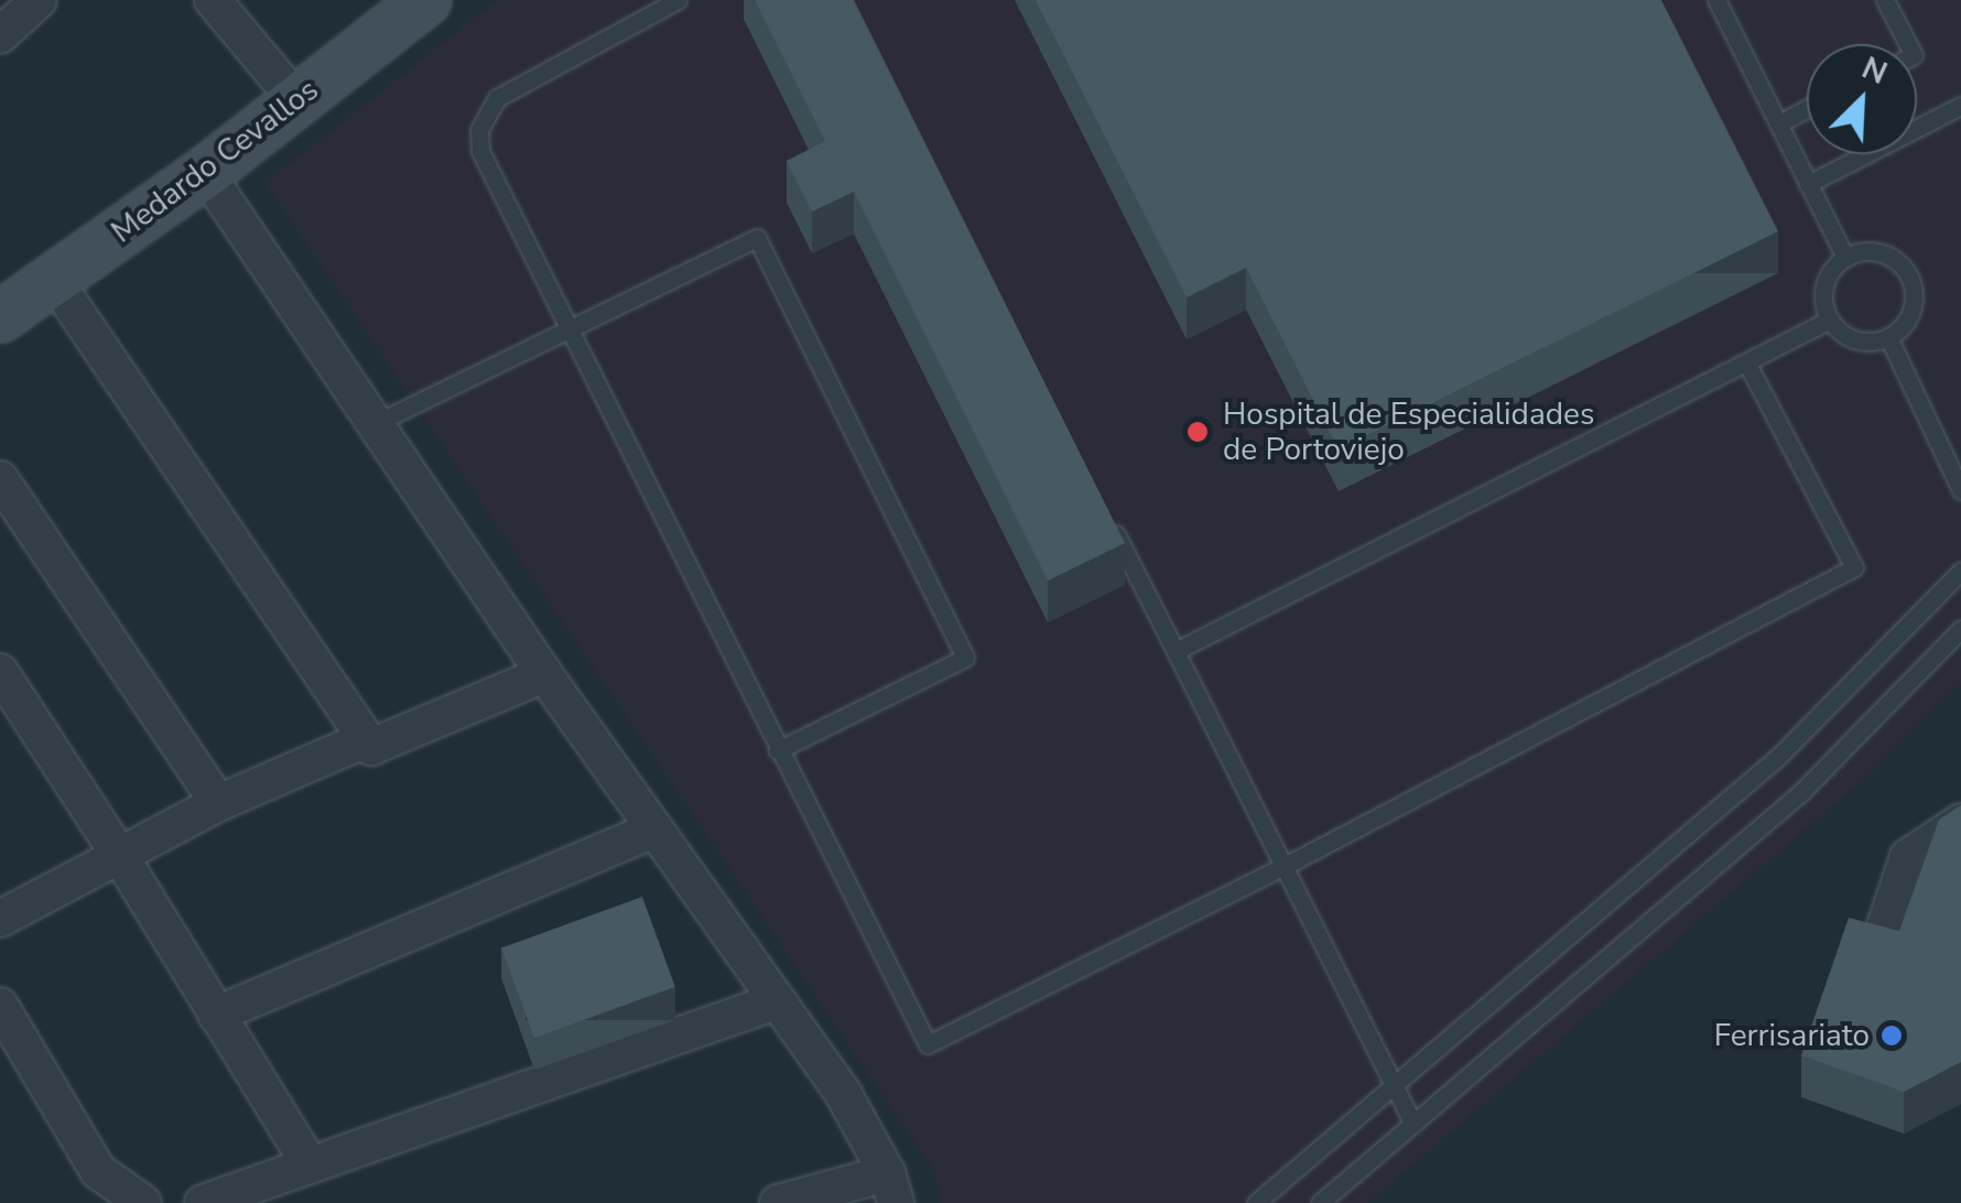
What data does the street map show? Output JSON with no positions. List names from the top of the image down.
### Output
{
  "streets": {
    "street": ["Medardo Cevallos"]
  },
  "places": ["Hospital de Especialidades de Portoviejo", "Ferrisariato"],
  "north": "top right"
}
